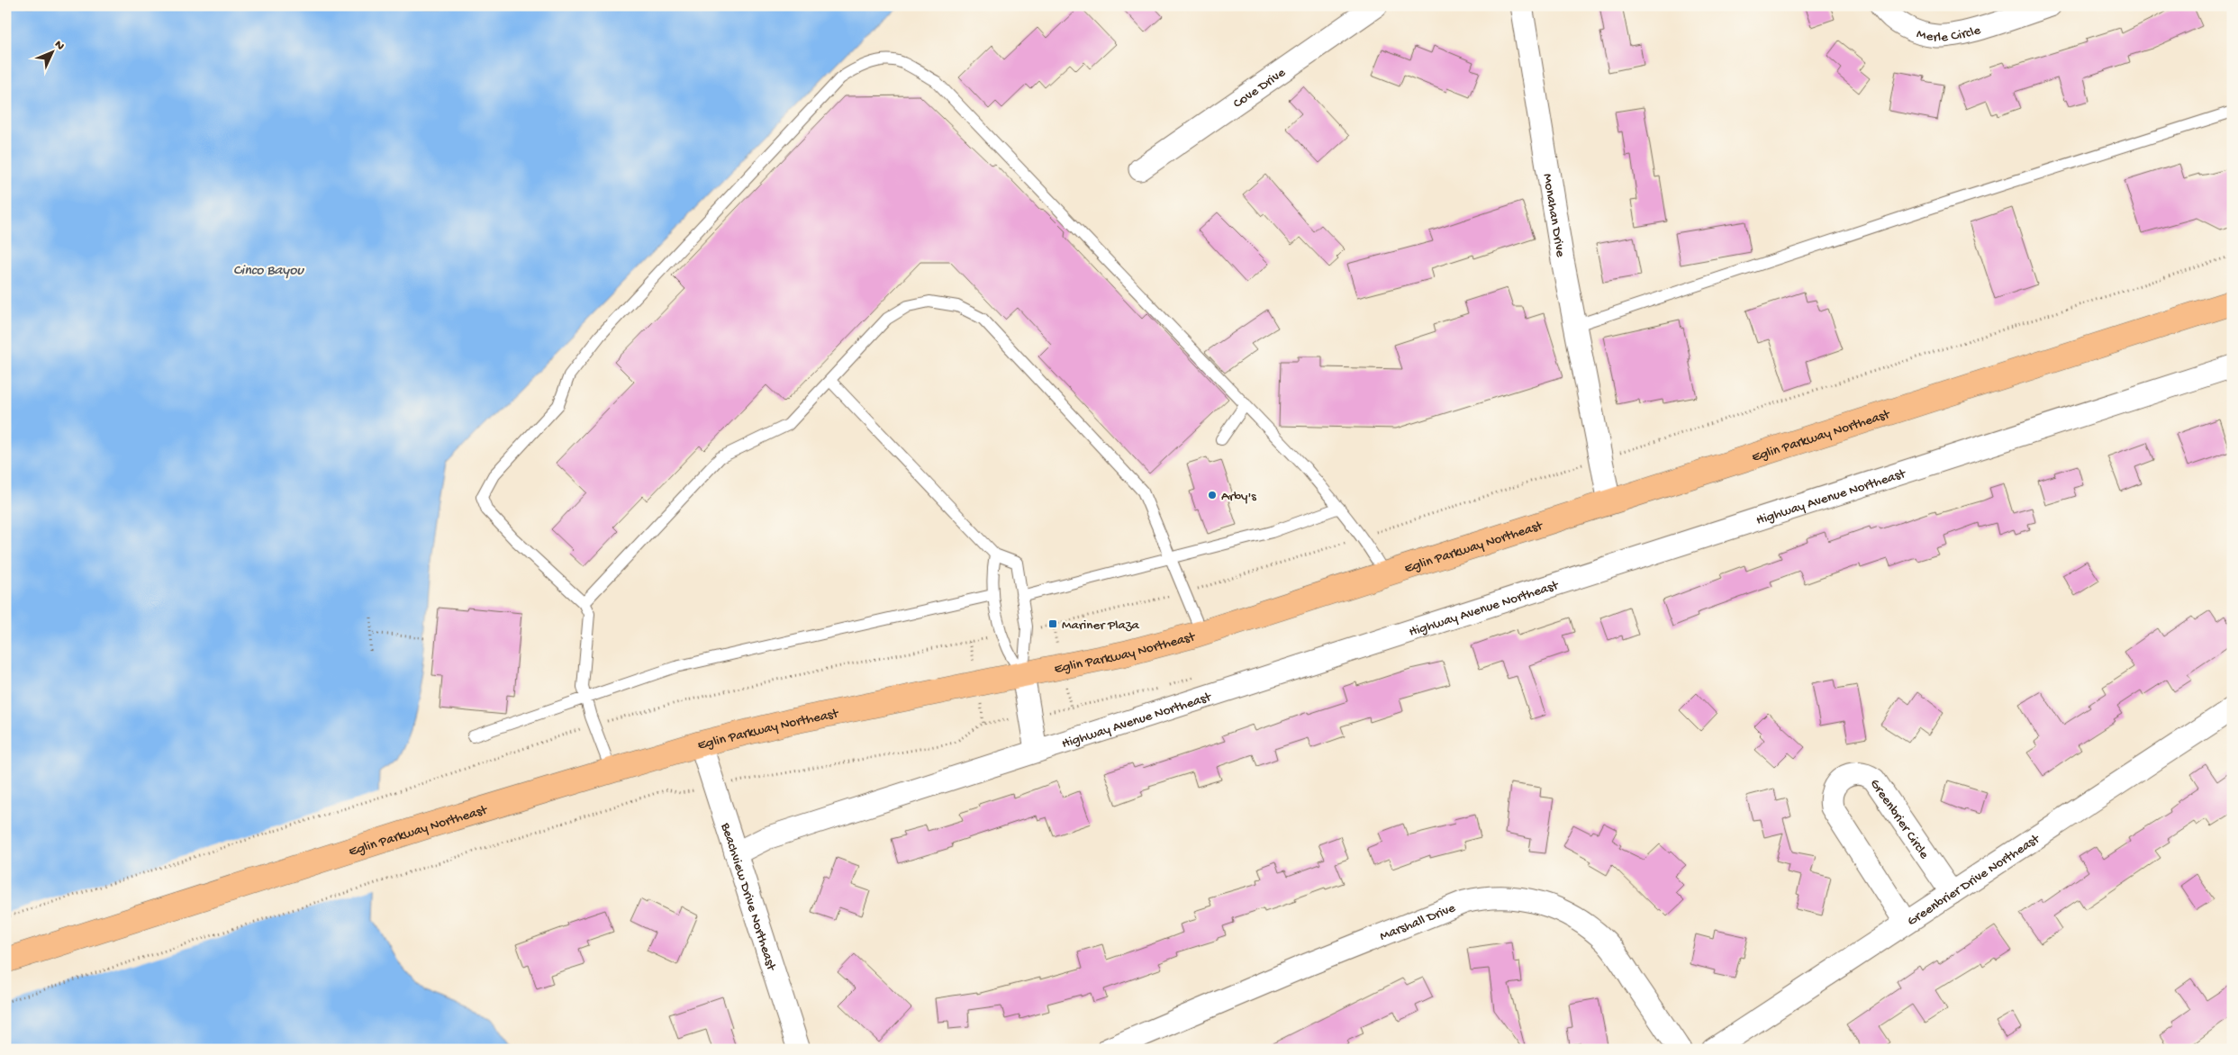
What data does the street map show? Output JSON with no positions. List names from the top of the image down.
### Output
{
  "streets": {
    "highway": ["Eglin Parkway Northeast"],
    "street": [
      "Merle Circle",
      "Cove Drive",
      "Monahan Drive",
      "Highway Avenue Northeast",
      "Greenbrier Circle",
      "Greenbrier Drive Northeast",
      "Beachview Drive Northeast",
      "Marshall Drive"
    ]
  },
  "crossings": [
    ["Monahan Drive", "Eglin Parkway Northeast"],
    ["Eglin Parkway Northeast", "Beachview Drive Northeast"],
    ["Highway Avenue Northeast", "Beachview Drive Northeast"],
    ["Greenbrier Circle", "Greenbrier Drive Northeast"]
  ],
  "water": ["Cinco Bayou"],
  "places": {
    "other": ["Arby's"],
    "transit": ["Mariner Plaza"]
  },
  "north": "top right"
}
